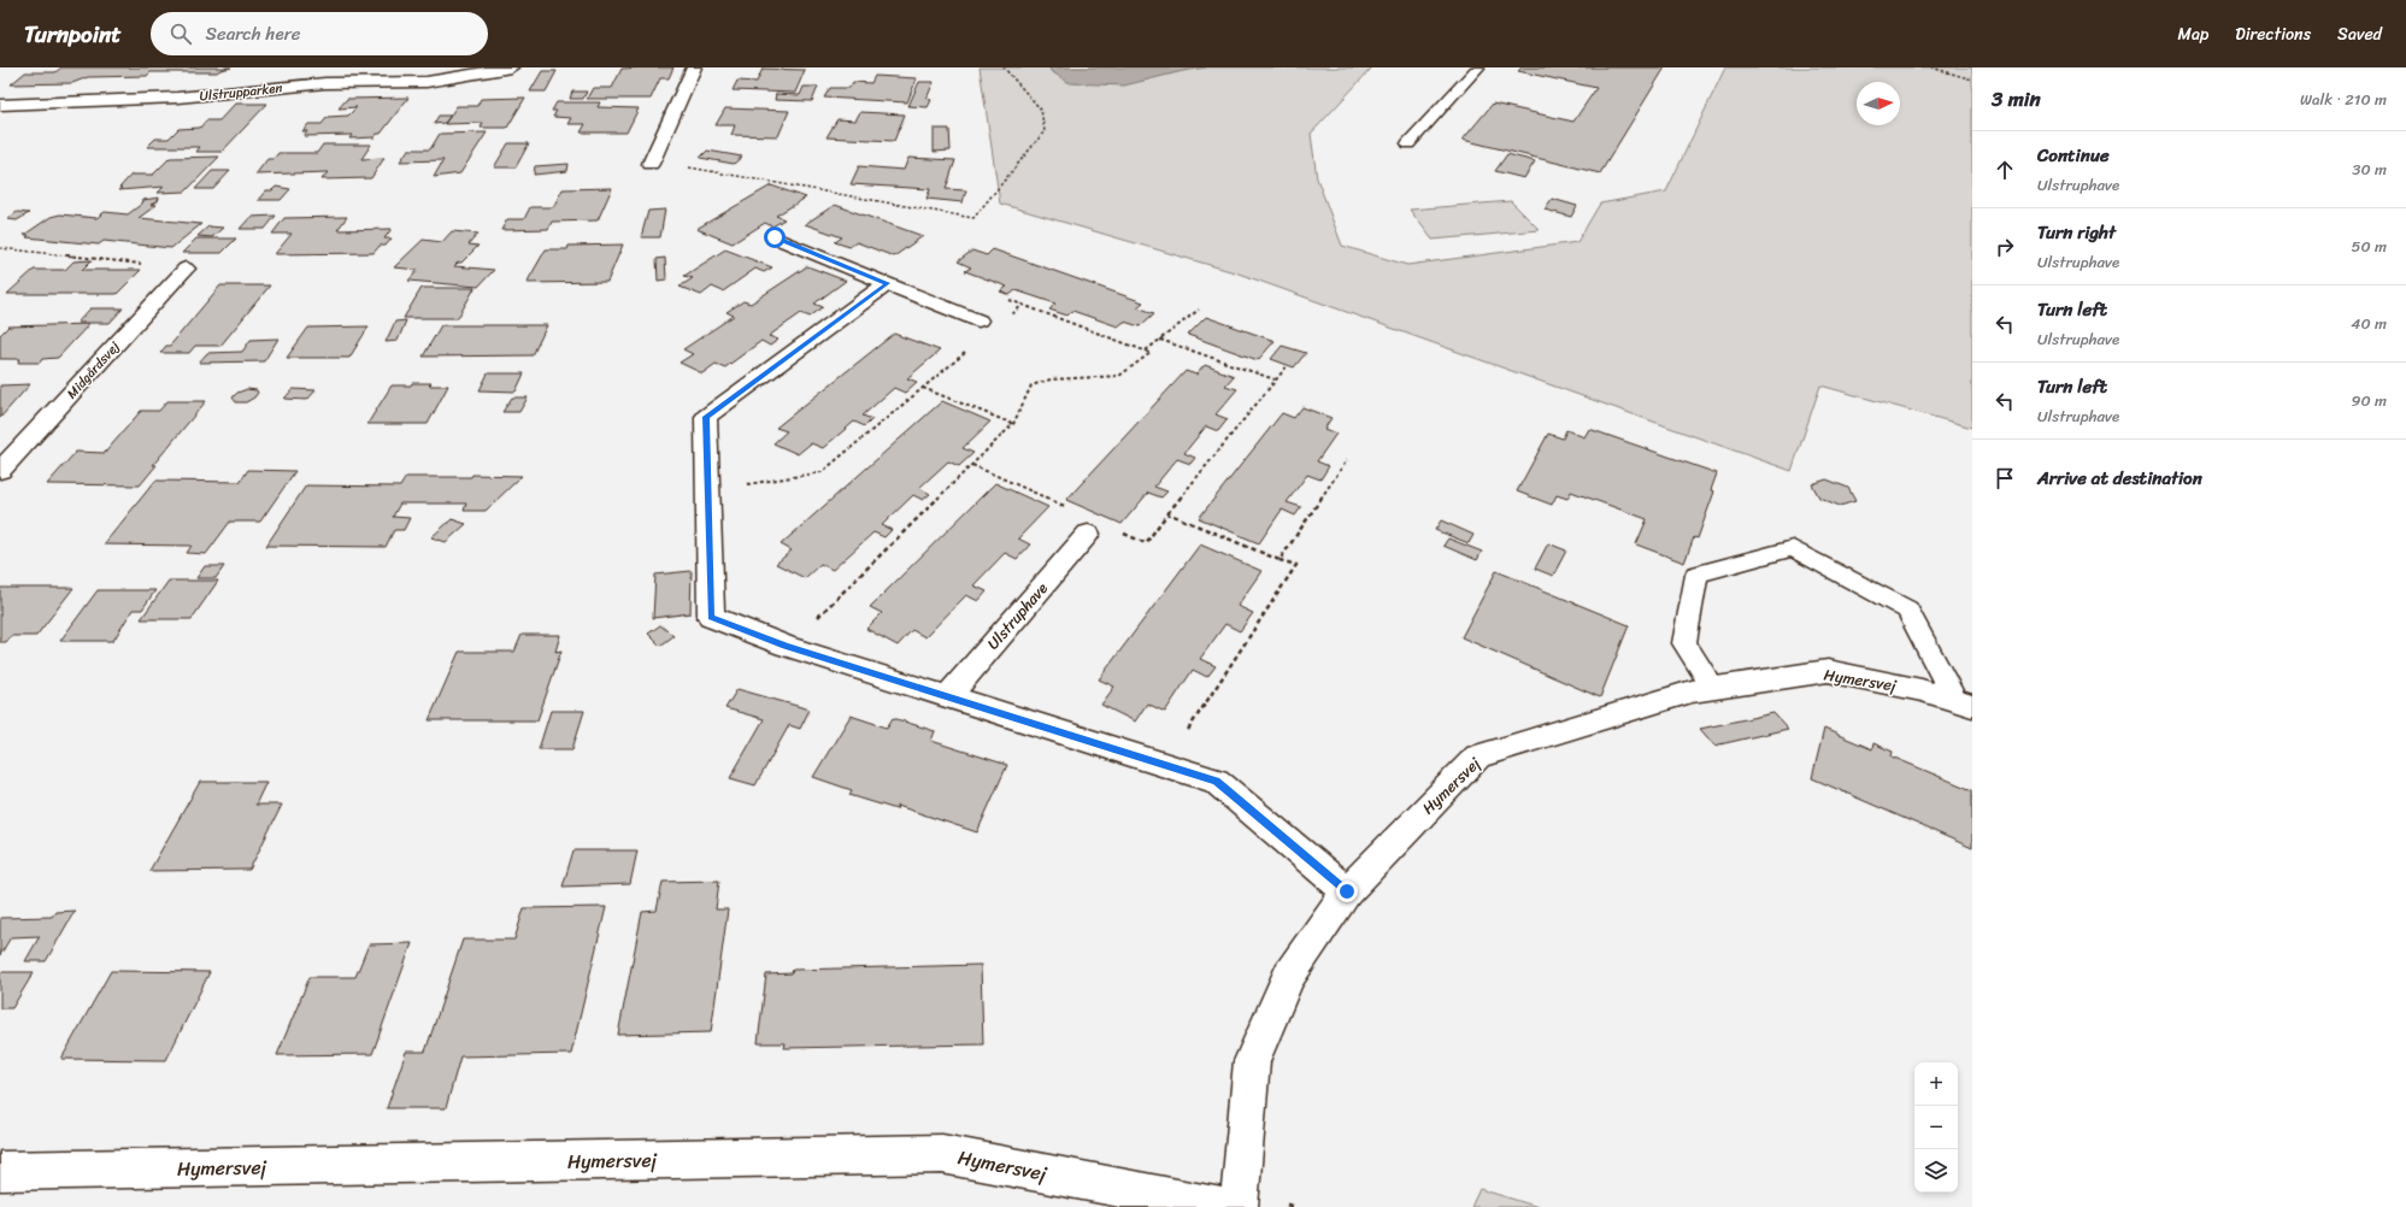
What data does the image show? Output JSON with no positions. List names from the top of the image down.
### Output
{
  "streets": {
    "street": [
      "Ulstrupparken",
      "Midgårdsvej",
      "Ulstruphave",
      "Hymersvej"
    ]
  },
  "north": "right",
  "page": {
    "header": "Turnpoint",
    "search": "Search here",
    "nav": ["Map", "Directions", "Saved"],
    "heading": ["3 min", "Walk · 210 m"],
    "list": [
      ["Continue", "Ulstruphave", "30 m"],
      ["Turn right", "Ulstruphave", "50 m"],
      ["Turn left", "Ulstruphave", "40 m"],
      ["Turn left", "Ulstruphave", "90 m"],
      "Arrive at destination"
    ],
    "map_buttons": ["+", "−"]
  }
}
